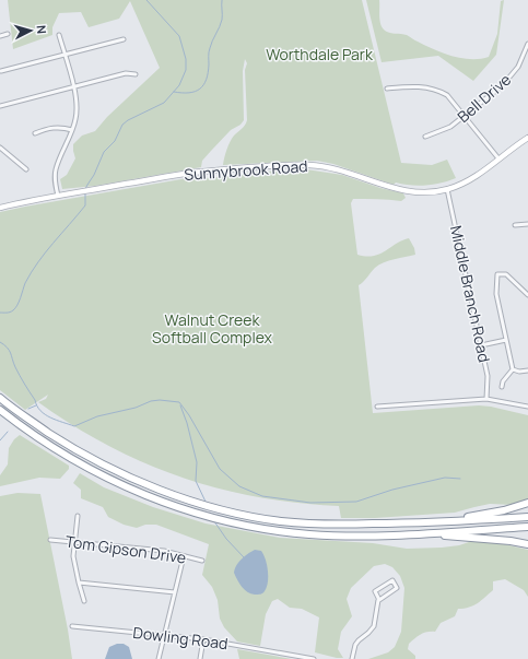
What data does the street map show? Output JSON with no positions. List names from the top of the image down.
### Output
{
  "streets": {
    "main road": ["Sunnybrook Road"],
    "street": [
      "Bell Drive",
      "Middle Branch Road",
      "Tom Gipson Drive",
      "Dowling Road"
    ]
  },
  "crossings": [
    ["Sunnybrook Road", "Middle Branch Road"]
  ],
  "parks": ["Worthdale Park", "Walnut Creek Softball Complex"],
  "north": "right"
}
